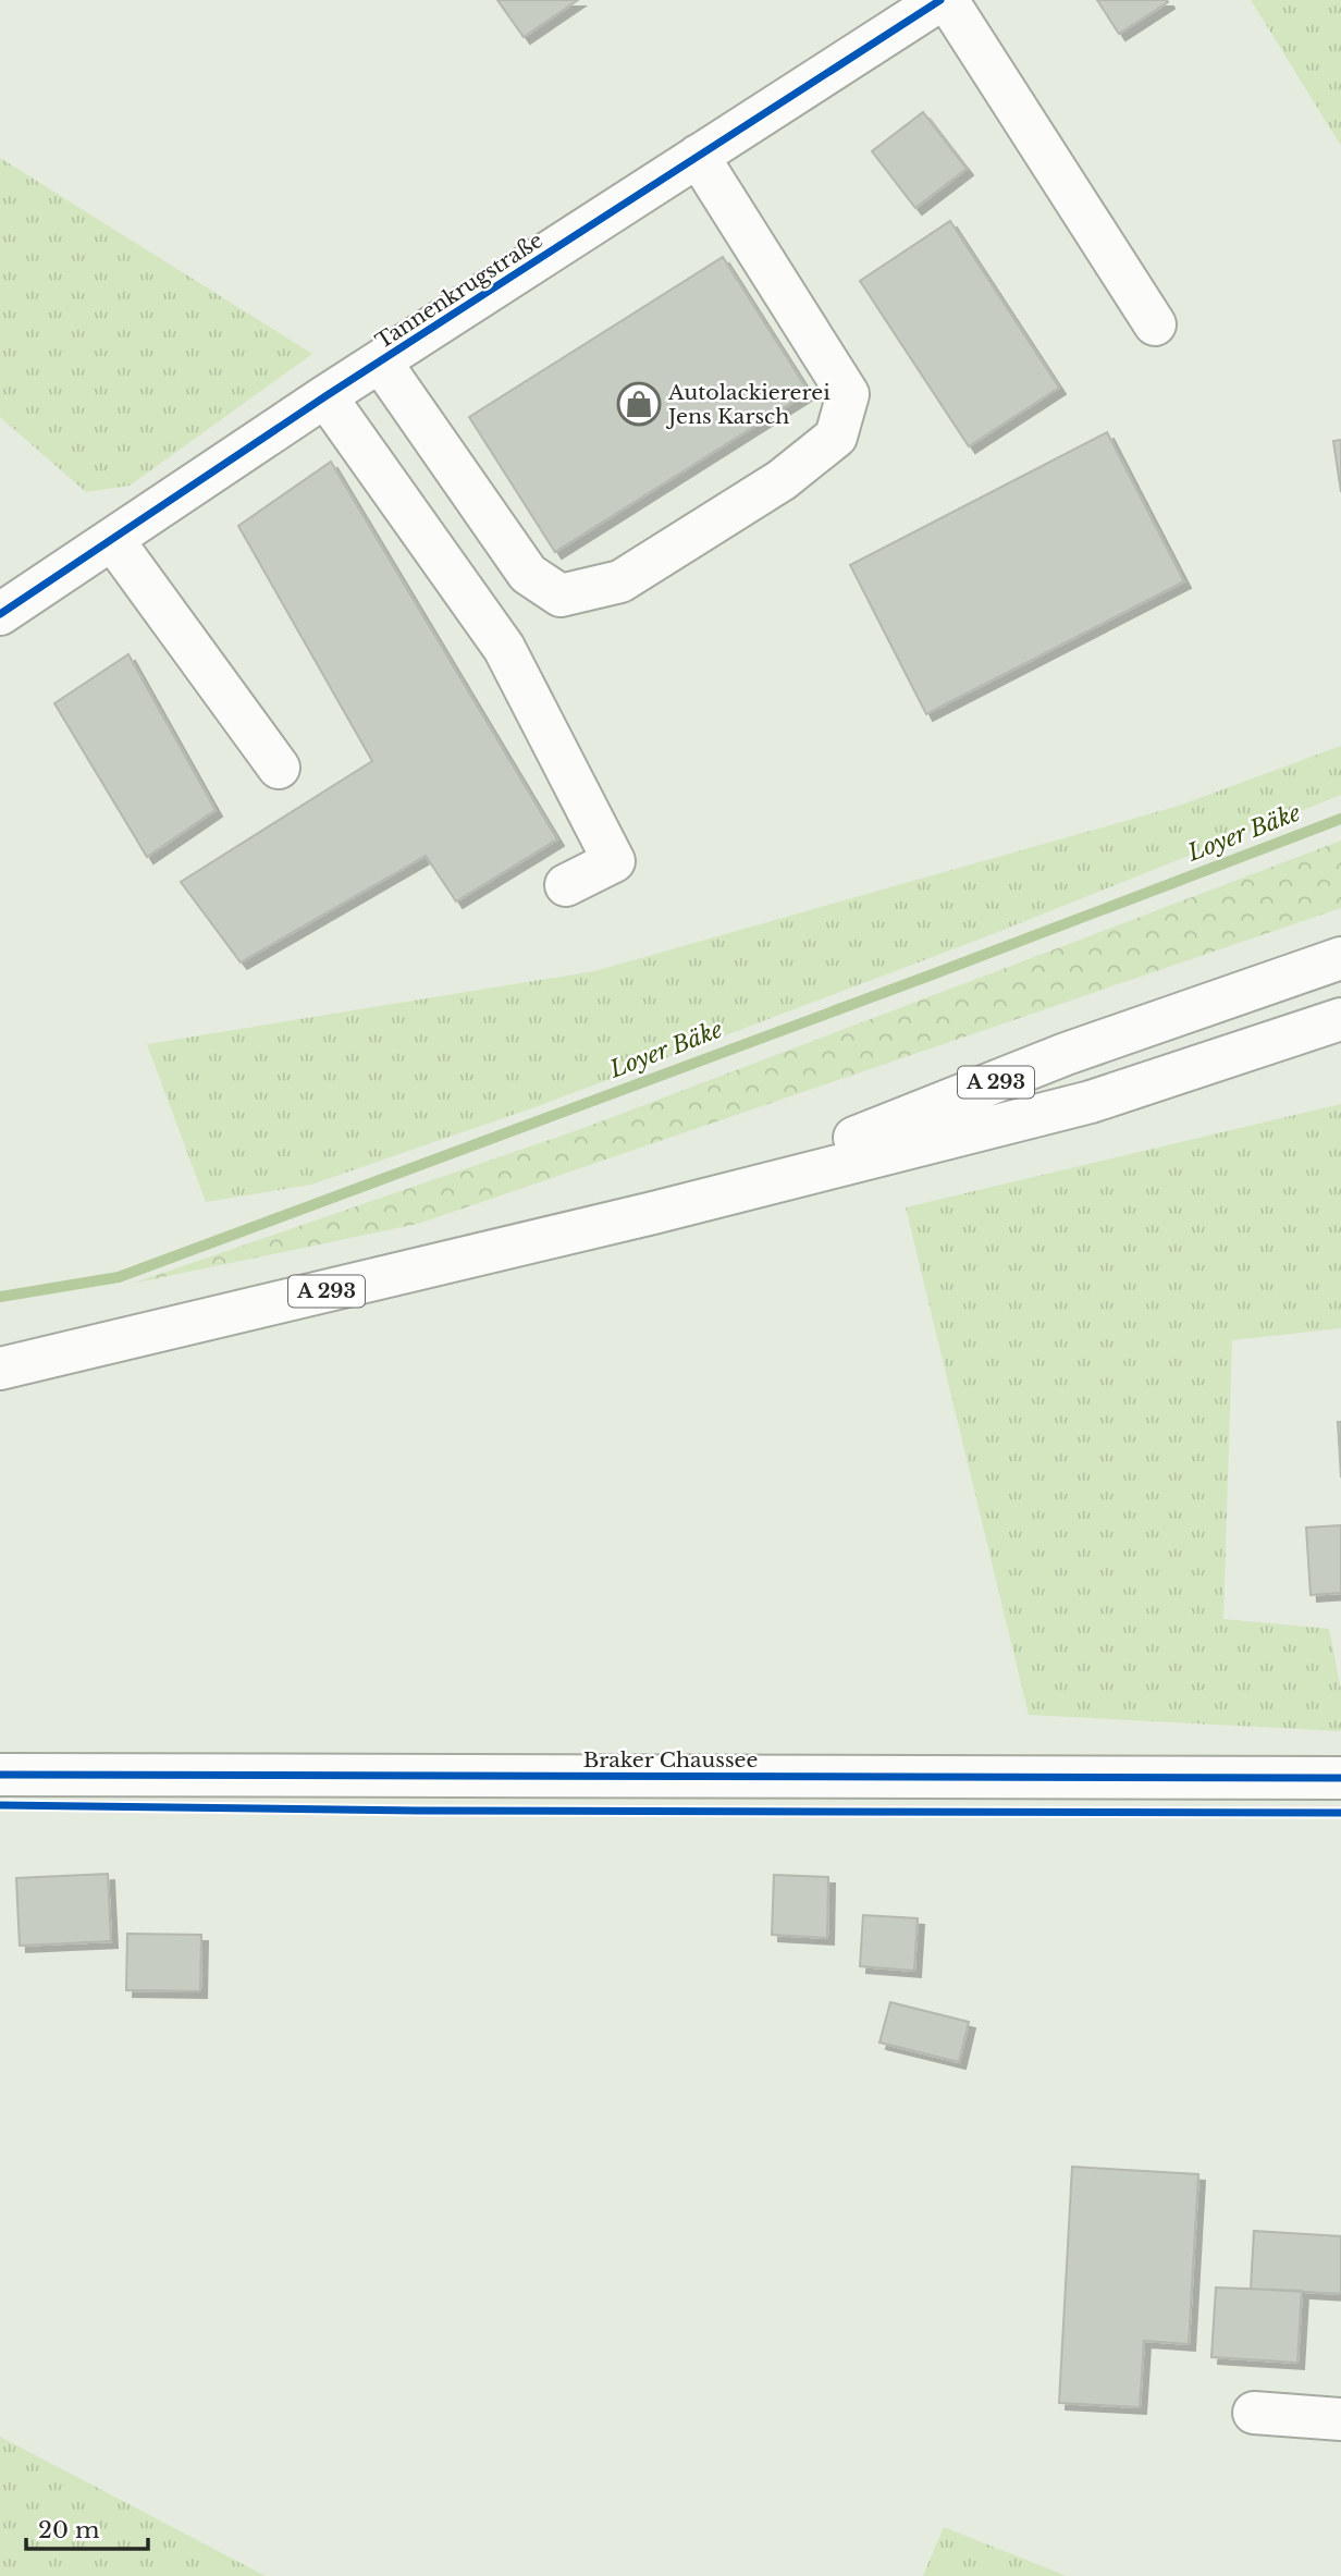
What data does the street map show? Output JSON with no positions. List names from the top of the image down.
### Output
{
  "streets": {
    "main road": ["Tannenkrugstraße", "A 293", "Braker Chaussee"]
  },
  "water": ["Loyer Bäke"],
  "places": {
    "shop": ["Autolackiererei Jens Karsch"]
  },
  "scale_bar": "20 m"
}
